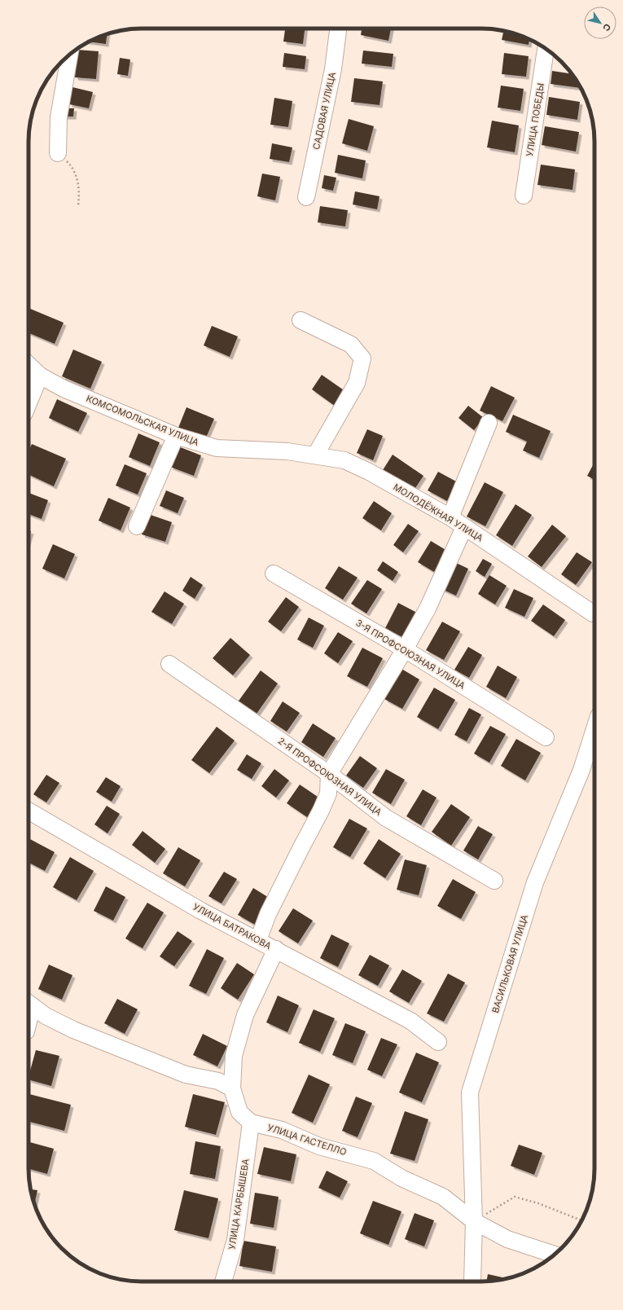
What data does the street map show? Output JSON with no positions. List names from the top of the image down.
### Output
{
  "streets": {
    "street": [
      "САДОВАЯ УЛИЦА",
      "УЛИЦА ПОБЕДЫ",
      "КОМСОМОЛЬСКАЯ УЛИЦА",
      "МОЛОДЁЖНАЯ УЛИЦА",
      "3-Я ПРОФСОЮЗНАЯ УЛИЦА",
      "2-Я ПРОФСОЮЗНАЯ УЛИЦА",
      "УЛИЦА БАТРАКОВА",
      "ВАСИЛЬКОВАЯ УЛИЦА",
      "УЛИЦА ГАСТЕЛЛО",
      "УЛИЦА КАРБЫШЕВА"
    ]
  },
  "crossings": [
    ["КОМСОМОЛЬСКАЯ УЛИЦА", "МОЛОДЁЖНАЯ УЛИЦА"],
    ["ВАСИЛЬКОВАЯ УЛИЦА", "УЛИЦА ГАСТЕЛЛО"],
    ["УЛИЦА ГАСТЕЛЛО", "УЛИЦА КАРБЫШЕВА"]
  ],
  "north": "bottom right"
}
